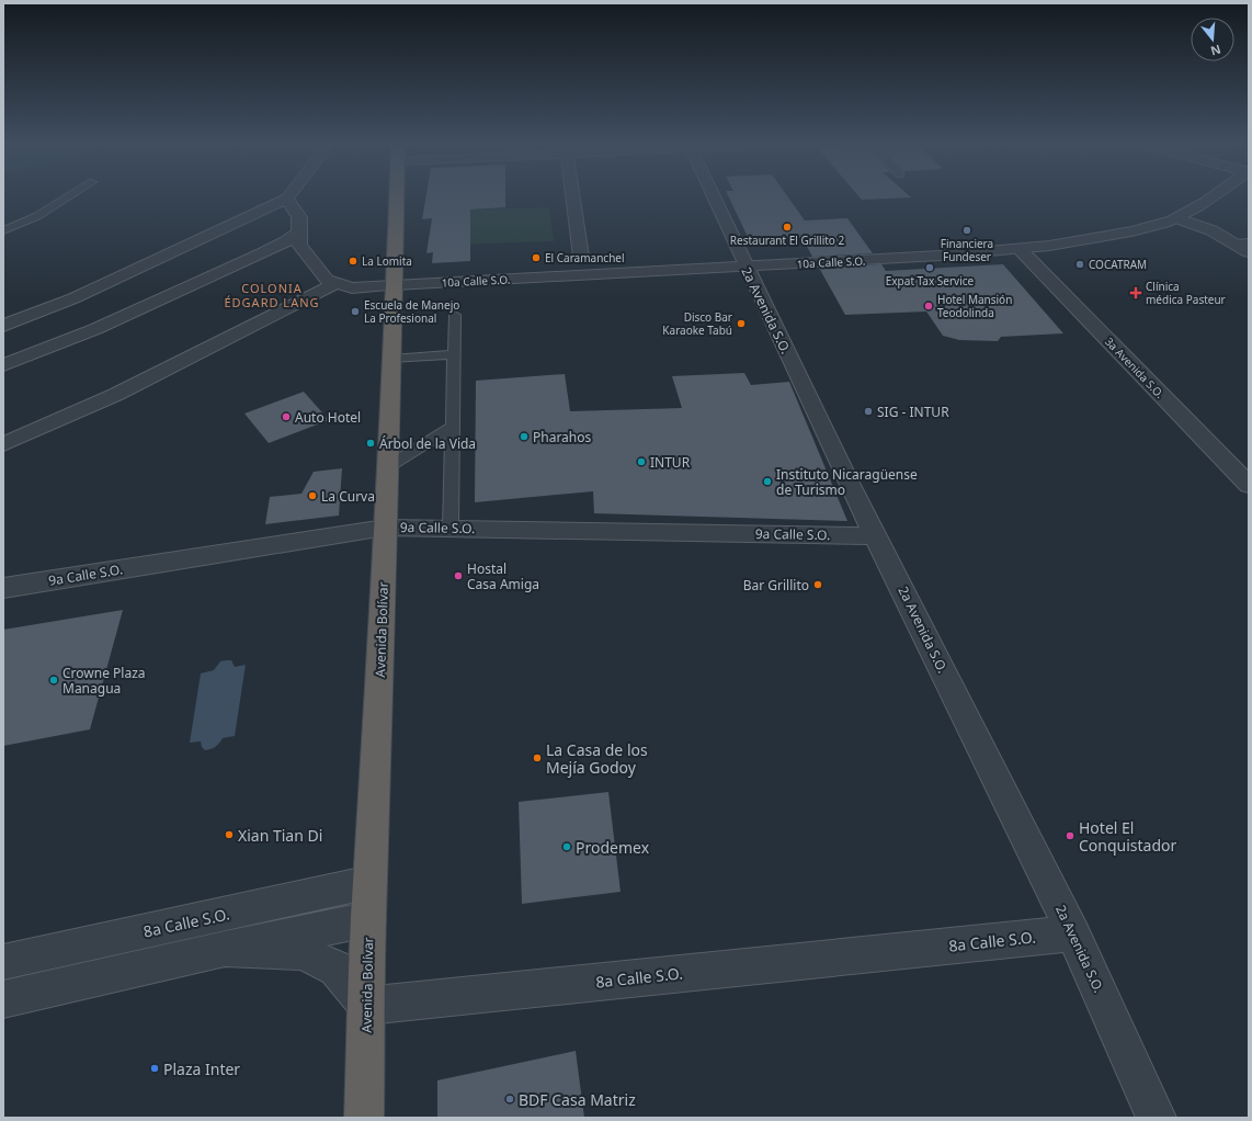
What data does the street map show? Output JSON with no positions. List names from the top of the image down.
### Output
{
  "streets": {
    "highway": ["Avenida Bolívar"],
    "street": [
      "10a Calle S.O.",
      "2a Avenida S.O.",
      "3a Avenida S.O.",
      "9a Calle S.O.",
      "8a Calle S.O."
    ]
  },
  "crossings": [
    ["10a Calle S.O.", "2a Avenida S.O."],
    ["10a Calle S.O.", "3a Avenida S.O."],
    ["10a Calle S.O.", "Avenida Bolívar"],
    ["2a Avenida S.O.", "9a Calle S.O."],
    ["2a Avenida S.O.", "8a Calle S.O."],
    ["9a Calle S.O.", "Avenida Bolívar"],
    ["Avenida Bolívar", "8a Calle S.O."]
  ],
  "districts": ["COLONIA ÉDGARD LANG"],
  "places": {
    "other": [
      "Restaurant El Grillito 2",
      "Financiera Fundeser",
      "El Caramanchel",
      "La Lomita",
      "COCATRAM",
      "Expat Tax Service",
      "Hotel Mansión Teodolinda",
      "Escuela de Manejo La Profesional",
      "Disco Bar Karaoke Tabú",
      "SIG - INTUR",
      "Auto Hotel",
      "Pharahos",
      "Árbol de la Vida",
      "INTUR",
      "Instituto Nicaragüense de Turismo",
      "La Curva",
      "Hostal Casa Amiga",
      "Bar Grillito",
      "Crowne Plaza Managua",
      "La Casa de los Mejía Godoy",
      "Xian Tian Di",
      "Hotel El Conquistador",
      "Prodemex",
      "Plaza Inter",
      "BDF Casa Matriz"
    ],
    "health": ["Clínica médica Pasteur"]
  },
  "north": "bottom"
}
